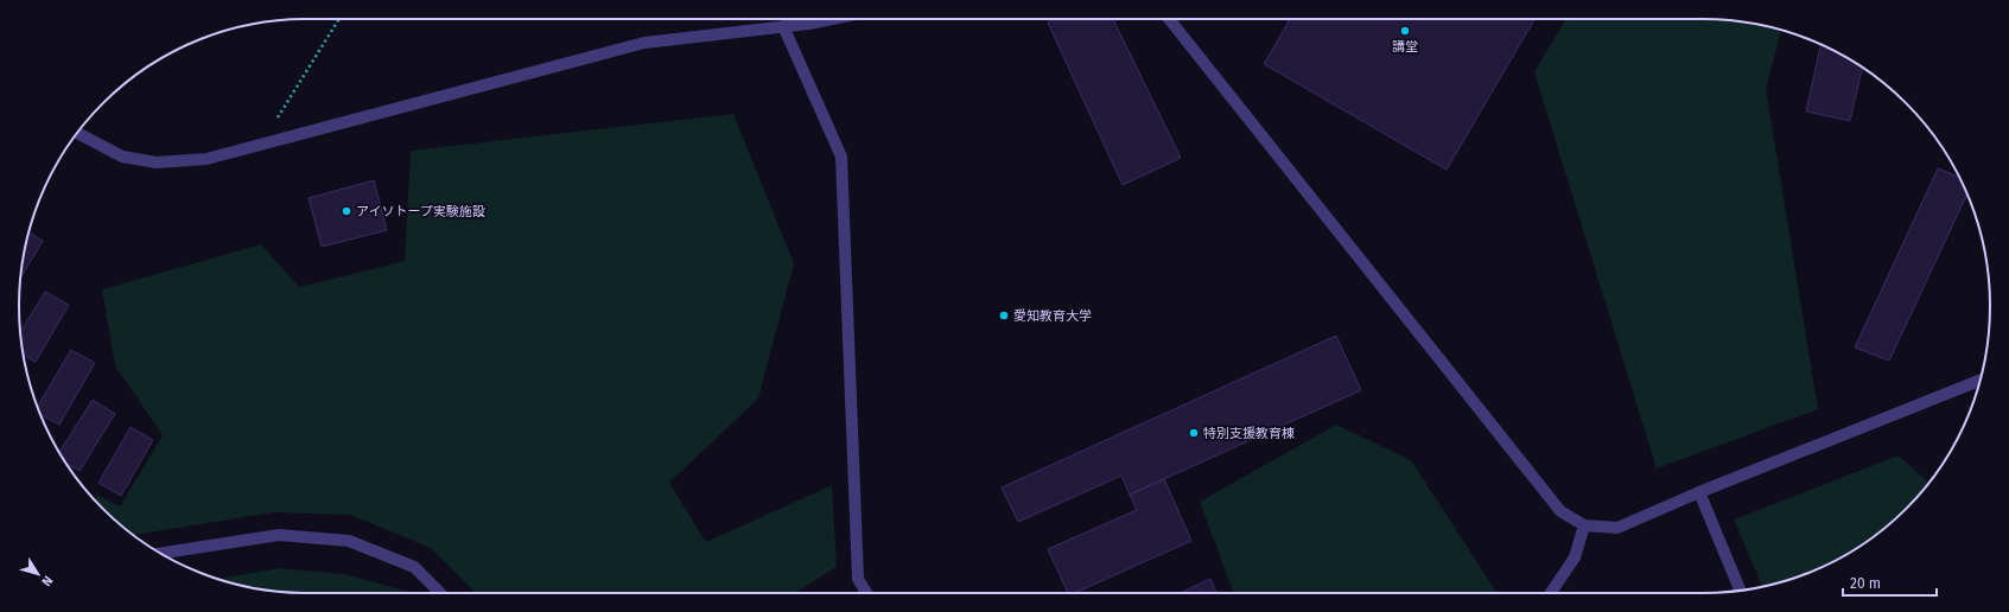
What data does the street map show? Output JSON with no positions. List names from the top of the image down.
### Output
{
  "places": [
    "講堂",
    "アイソトープ実験施設",
    "愛知教育大学",
    "特別支援教育棟"
  ],
  "scale_bar": "20 m",
  "north": "bottom right"
}
